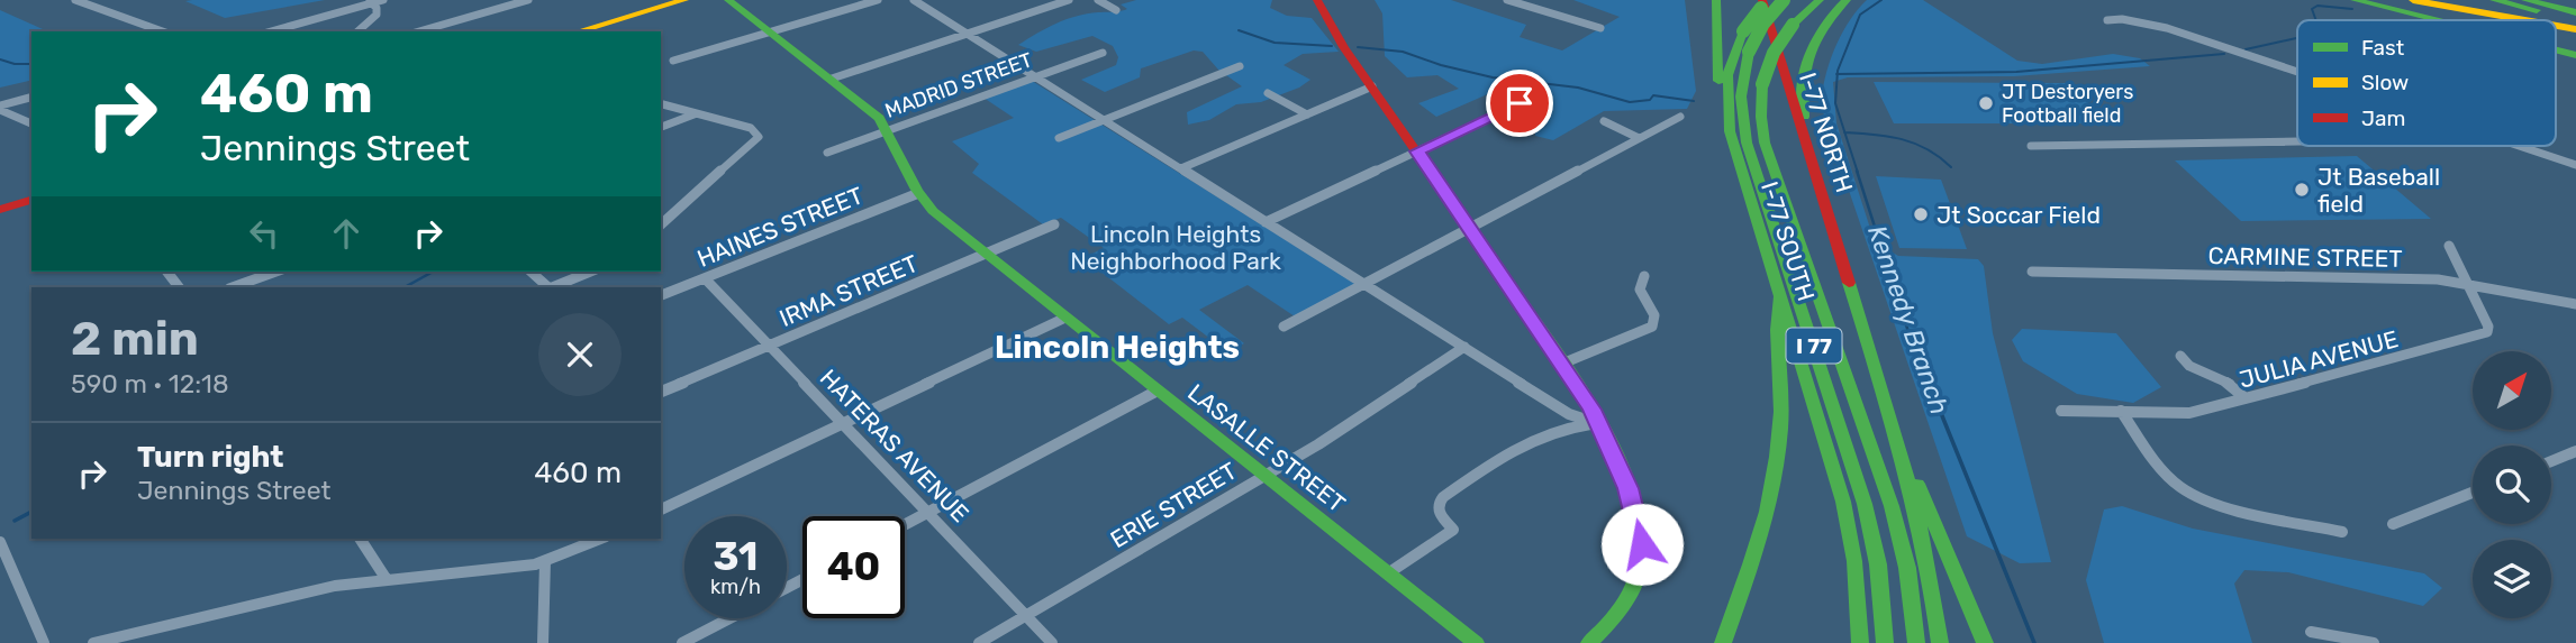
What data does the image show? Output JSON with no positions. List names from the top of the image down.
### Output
{
  "streets": {
    "main road": [
      "I-77 NORTH",
      "I-77 SOUTH",
      "I 77",
      "LASALLE STREET"
    ],
    "street": [
      "MADRID STREET",
      "HAINES STREET",
      "CARMINE STREET",
      "IRMA STREET",
      "JULIA AVENUE",
      "HATERAS AVENUE",
      "ERIE STREET"
    ]
  },
  "crossings": [
    ["MADRID STREET", "LASALLE STREET"],
    ["HAINES STREET", "HATERAS AVENUE"],
    ["HAINES STREET", "LASALLE STREET"],
    ["CARMINE STREET", "JULIA AVENUE"],
    ["IRMA STREET", "HATERAS AVENUE"],
    ["IRMA STREET", "LASALLE STREET"],
    ["HATERAS AVENUE", "ERIE STREET"],
    ["LASALLE STREET", "ERIE STREET"]
  ],
  "districts": ["Lincoln Heights"],
  "water": ["Kennedy Branch"],
  "parks": ["Lincoln Heights Neighborhood Park"],
  "places": ["JT Destoryers Football field", "Jt Baseball field", "Jt Soccar Field"],
  "legend": ["Fast", "Slow", "Jam"],
  "north": "top right",
  "page": {
    "turn": ["460 m", "Jennings Street"],
    "heading": ["2 min", "590 m · 12:18"],
    "list": [
      {
        "name": "Turn right",
        "note": "Jennings Street",
        "value": "460 m"
      }
    ],
    "speed": "31 km/h",
    "limit": "40"
  }
}
